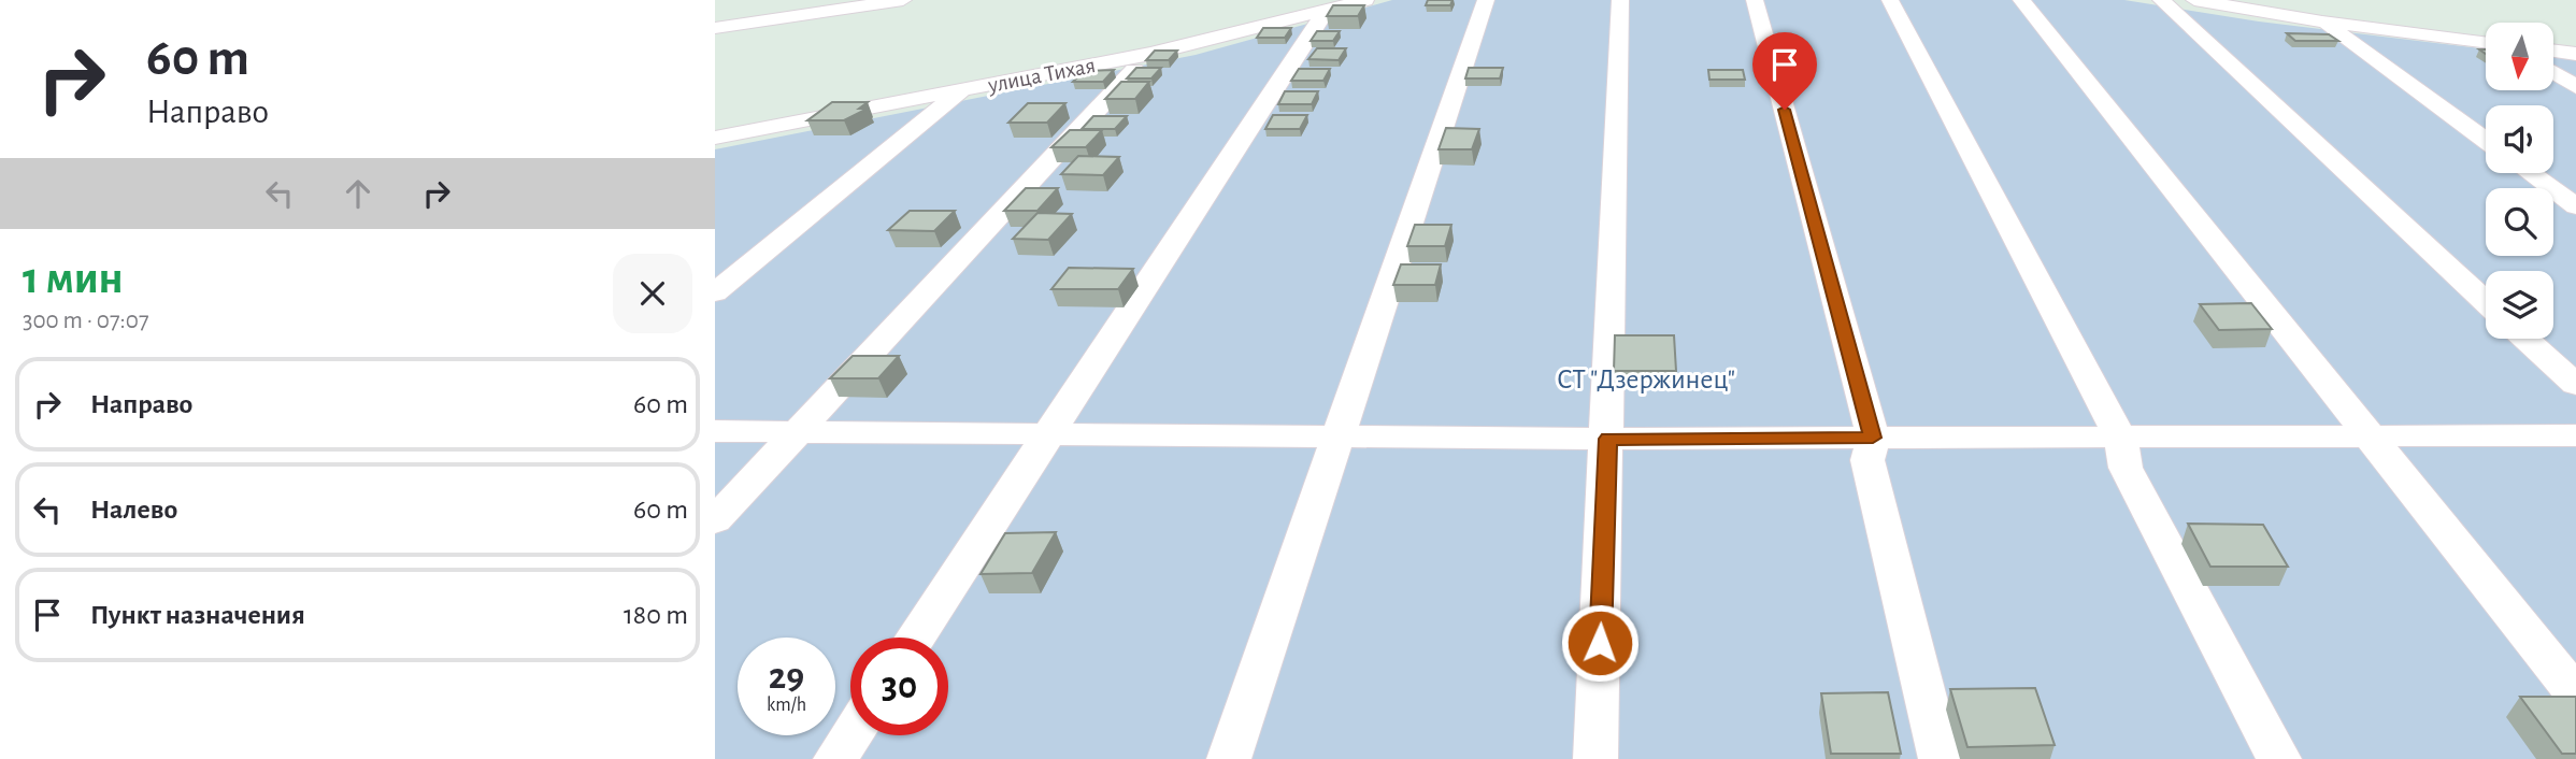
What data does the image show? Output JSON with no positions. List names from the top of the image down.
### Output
{
  "streets": {
    "street": ["улица Тихая"]
  },
  "parks": ["СТ \"Дзержинец\""],
  "north": "bottom",
  "page": {
    "turn": ["60 m", "Направо"],
    "heading": ["1 мин", "300 m · 07:07"],
    "list": [
      {
        "name": "Направо",
        "value": "60 m"
      },
      {
        "name": "Налево",
        "value": "60 m"
      },
      {
        "name": "Пункт назначения",
        "value": "180 m"
      }
    ],
    "speed": "29 km/h",
    "limit": "30"
  }
}
